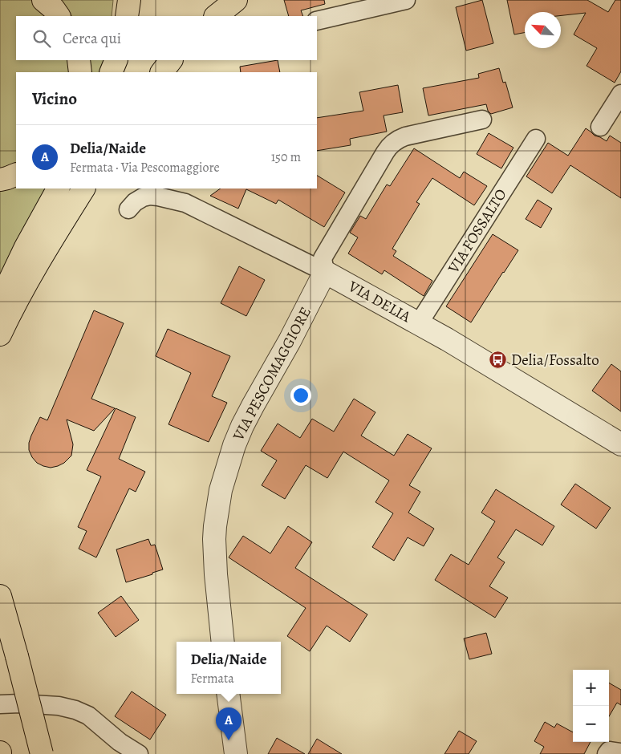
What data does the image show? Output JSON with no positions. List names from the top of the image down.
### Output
{
  "streets": {
    "street": ["VIA FOSSALTO", "VIA DELIA", "VIA PESCOMAGGIORE"]
  },
  "crossings": [
    ["VIA FOSSALTO", "VIA DELIA"],
    ["VIA DELIA", "VIA PESCOMAGGIORE"]
  ],
  "places": {
    "bus stop": ["Delia/Fossalto"]
  },
  "north": "top left",
  "page": {
    "search": "Cerca qui",
    "heading": "Vicino",
    "list": [
      {
        "mark": "A",
        "name": "Delia/Naide",
        "note": "Fermata · Via Pescomaggiore",
        "value": "150 m"
      }
    ],
    "popup": ["Delia/Naide", "Fermata"],
    "map_buttons": ["+", "−"],
    "pins": "A"
  }
}
